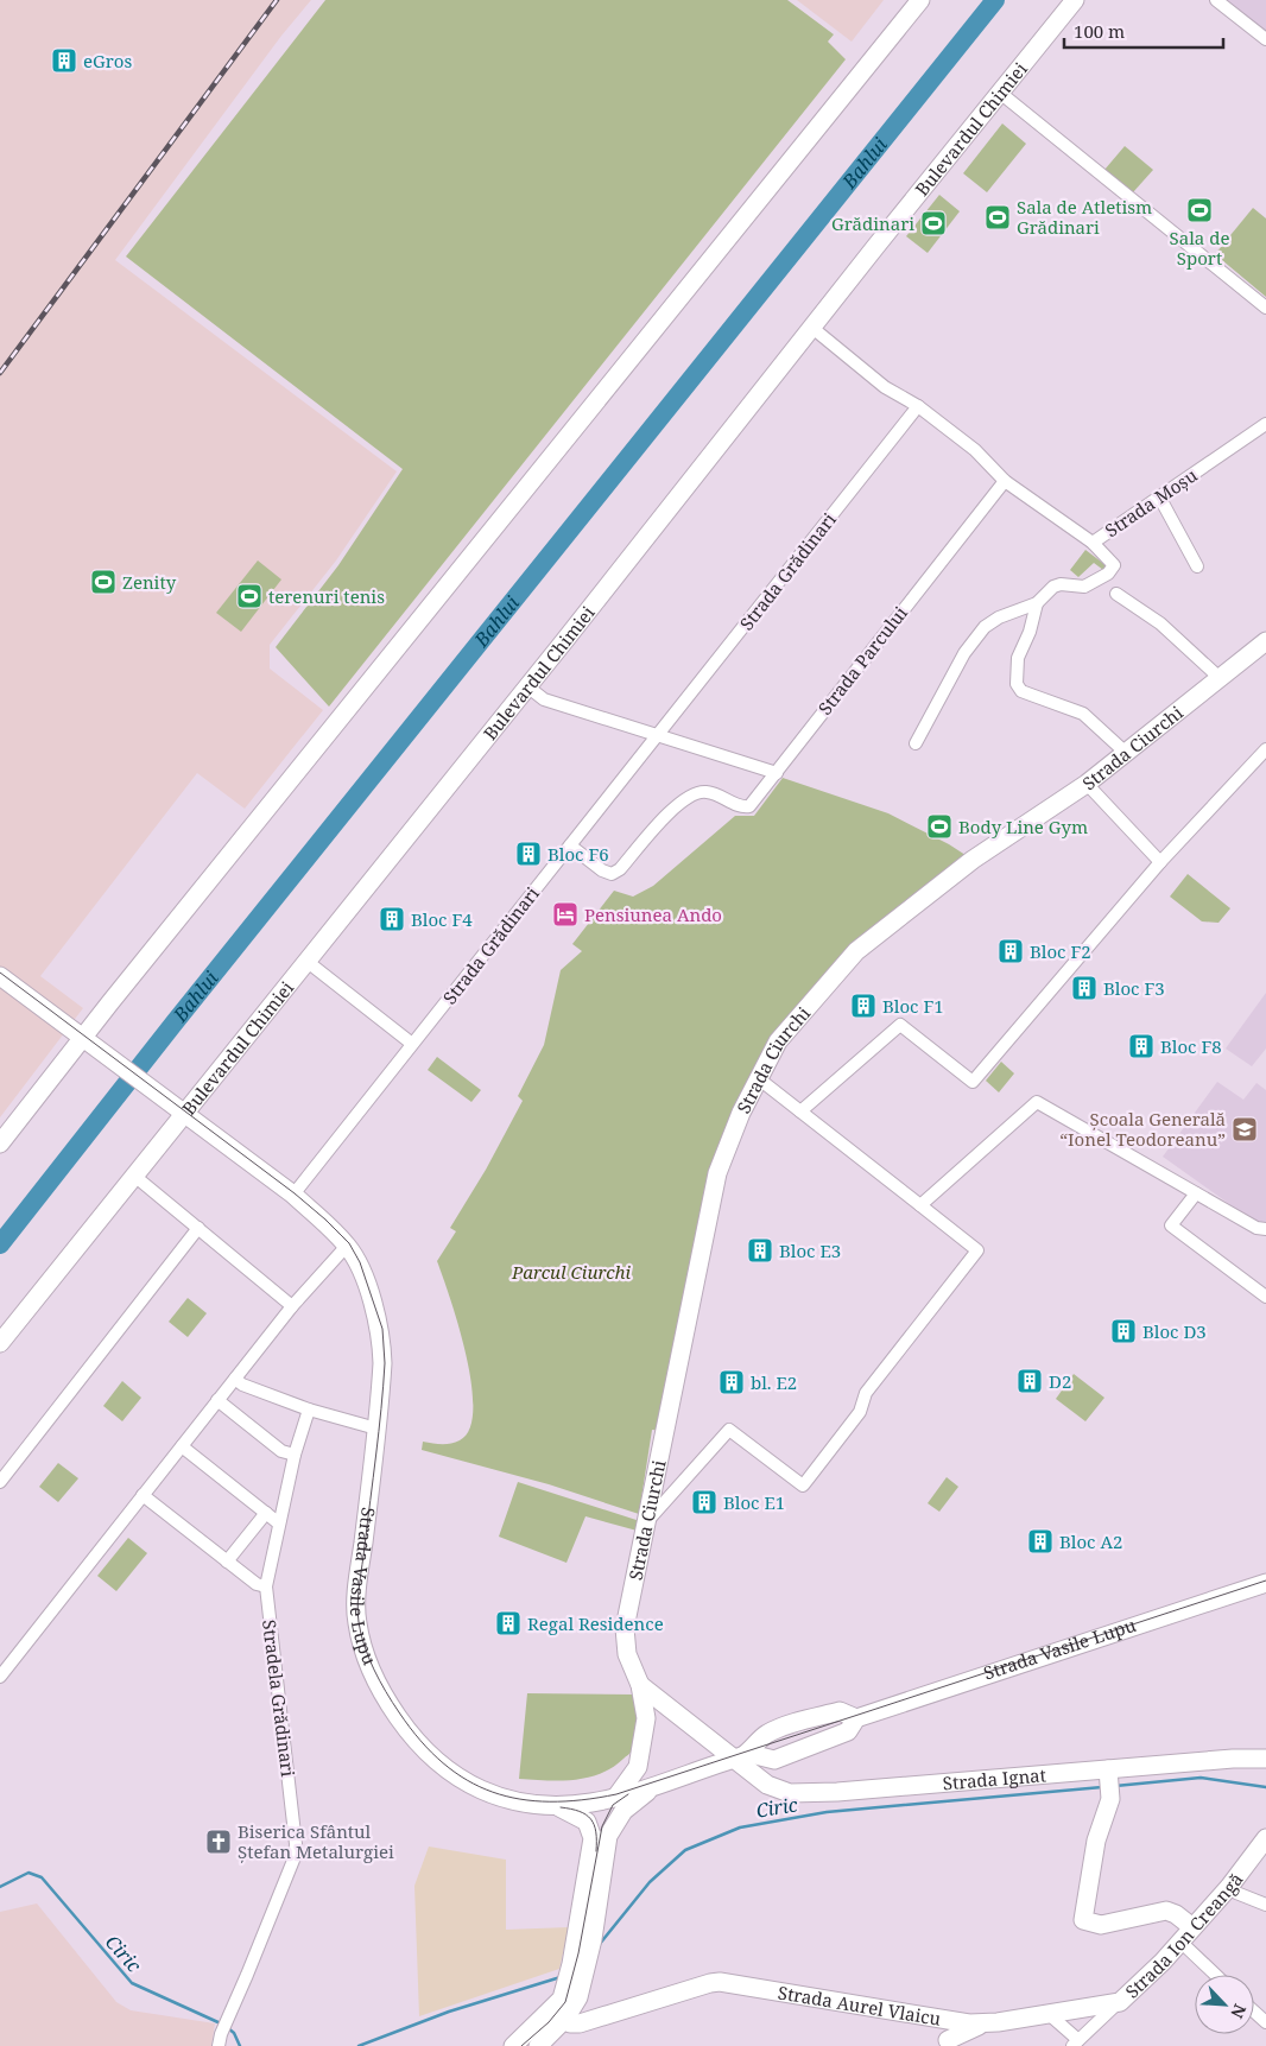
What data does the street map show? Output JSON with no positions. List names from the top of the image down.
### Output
{
  "streets": {
    "main road": [
      "Bulevardul Chimiei",
      "Strada Ciurchi",
      "Strada Vasile Lupu",
      "Strada Ignat",
      "Strada Ion Creangă",
      "Strada Aurel Vlaicu"
    ],
    "street": [
      "Strada Moșu",
      "Strada Grădinari",
      "Strada Parcului",
      "Stradela Grădinari"
    ]
  },
  "crossings": [
    ["Bulevardul Chimiei", "Strada Vasile Lupu"],
    ["Strada Grădinari", "Strada Parcului"],
    ["Strada Grădinari", "Strada Vasile Lupu"],
    ["Strada Ciurchi", "Strada Vasile Lupu"],
    ["Strada Ciurchi", "Strada Ignat"],
    ["Strada Vasile Lupu", "Strada Ignat"],
    ["Strada Vasile Lupu", "Strada Aurel Vlaicu"],
    ["Strada Ion Creangă", "Strada Aurel Vlaicu"]
  ],
  "water": ["Bahlui", "Ciric"],
  "parks": ["Parcul Ciurchi"],
  "places": {
    "building": [
      "eGros",
      "Bloc F6",
      "Bloc F4",
      "Bloc F2",
      "Bloc F3",
      "Bloc F1",
      "Bloc F8",
      "Bloc E3",
      "Bloc D3",
      "D2",
      "bl. E2",
      "Bloc E1",
      "Bloc A2",
      "Regal Residence"
    ],
    "sports": [
      "Sala de Sport",
      "Sala de Atletism Grădinari",
      "Grădinari",
      "Zenity",
      "terenuri tenis",
      "Body Line Gym"
    ],
    "hotel": ["Pensiunea Ando"],
    "school or university": ["Școala Generală “Ionel Teodoreanu”"],
    "church": ["Biserica Sfântul Ștefan Metalurgiei"]
  },
  "scale_bar": "100 m",
  "north": "bottom right"
}
